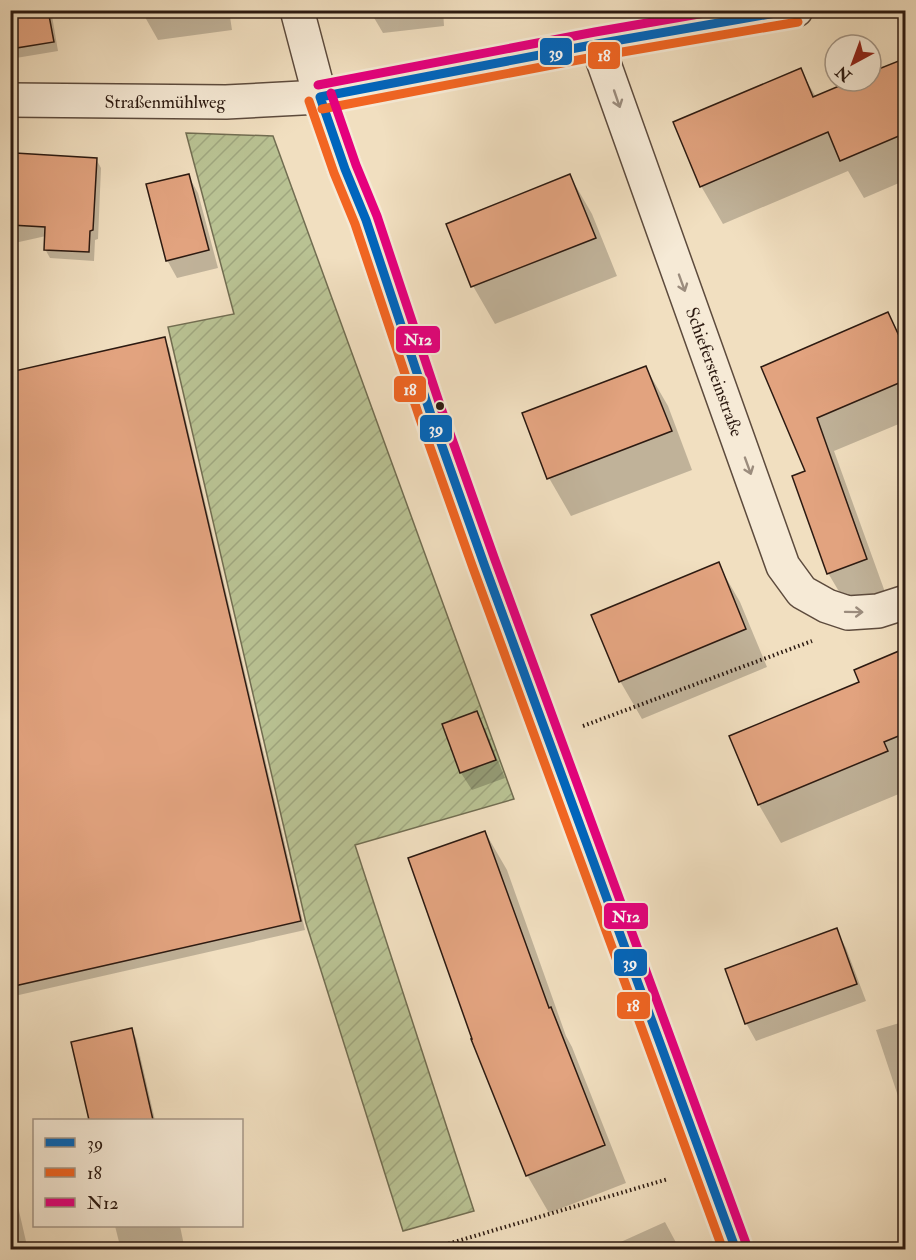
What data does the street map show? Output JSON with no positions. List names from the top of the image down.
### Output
{
  "streets": {
    "street": ["Straßenmühlweg", "Schiefersteinstraße"]
  },
  "crossings": [
    ["Straßenmühlweg", "Schiefersteinstraße"]
  ],
  "lines": ["transit line 39", "transit line N12", "transit line 18"],
  "legend": ["39", "18", "N12"],
  "north": "bottom left"
}
